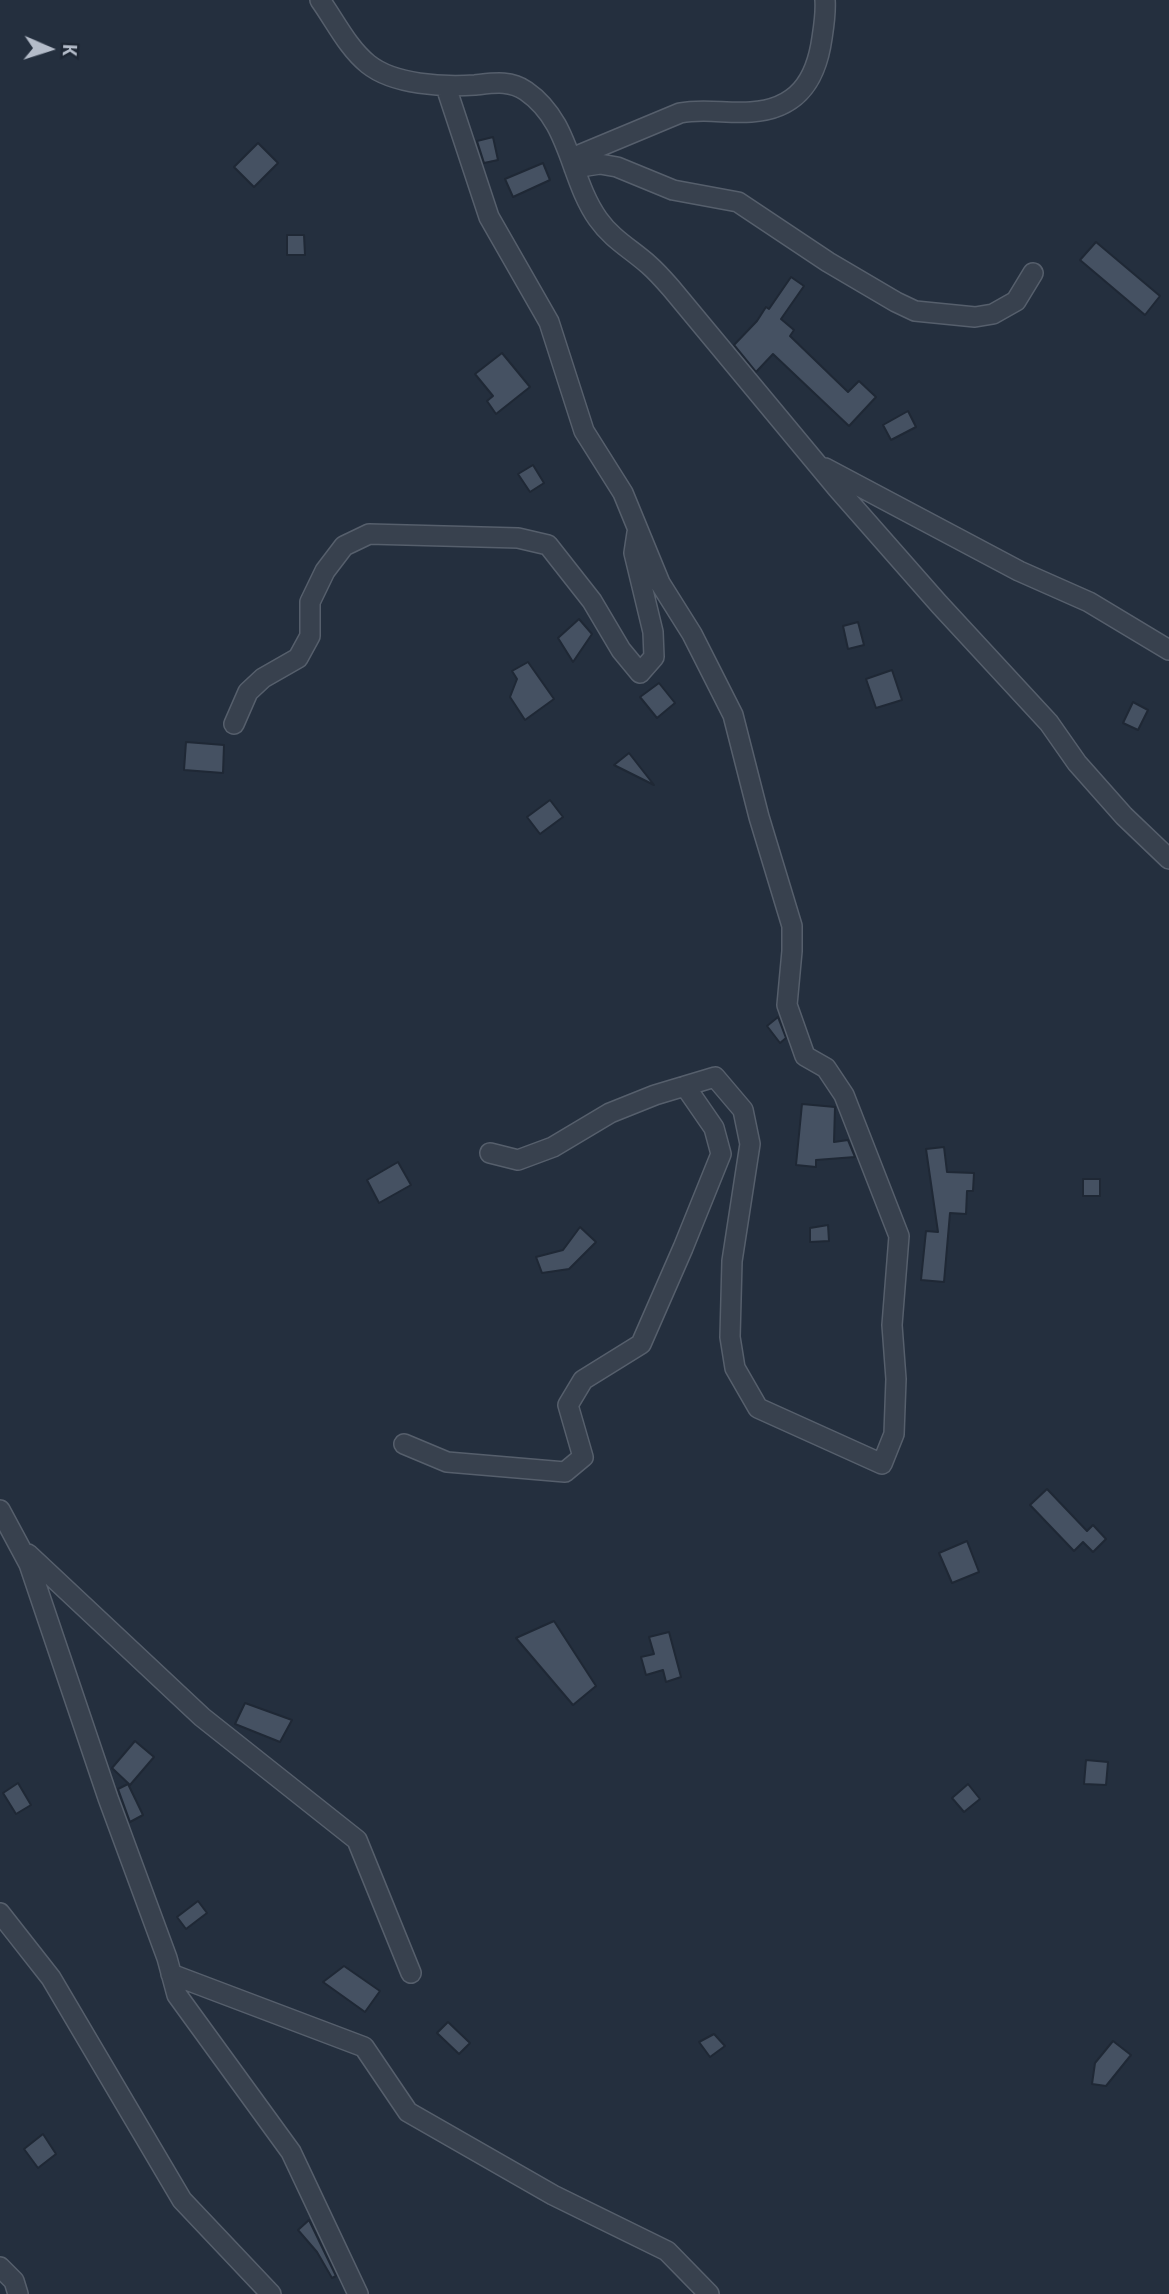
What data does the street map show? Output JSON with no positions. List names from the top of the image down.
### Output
{
  "north": "right"
}
